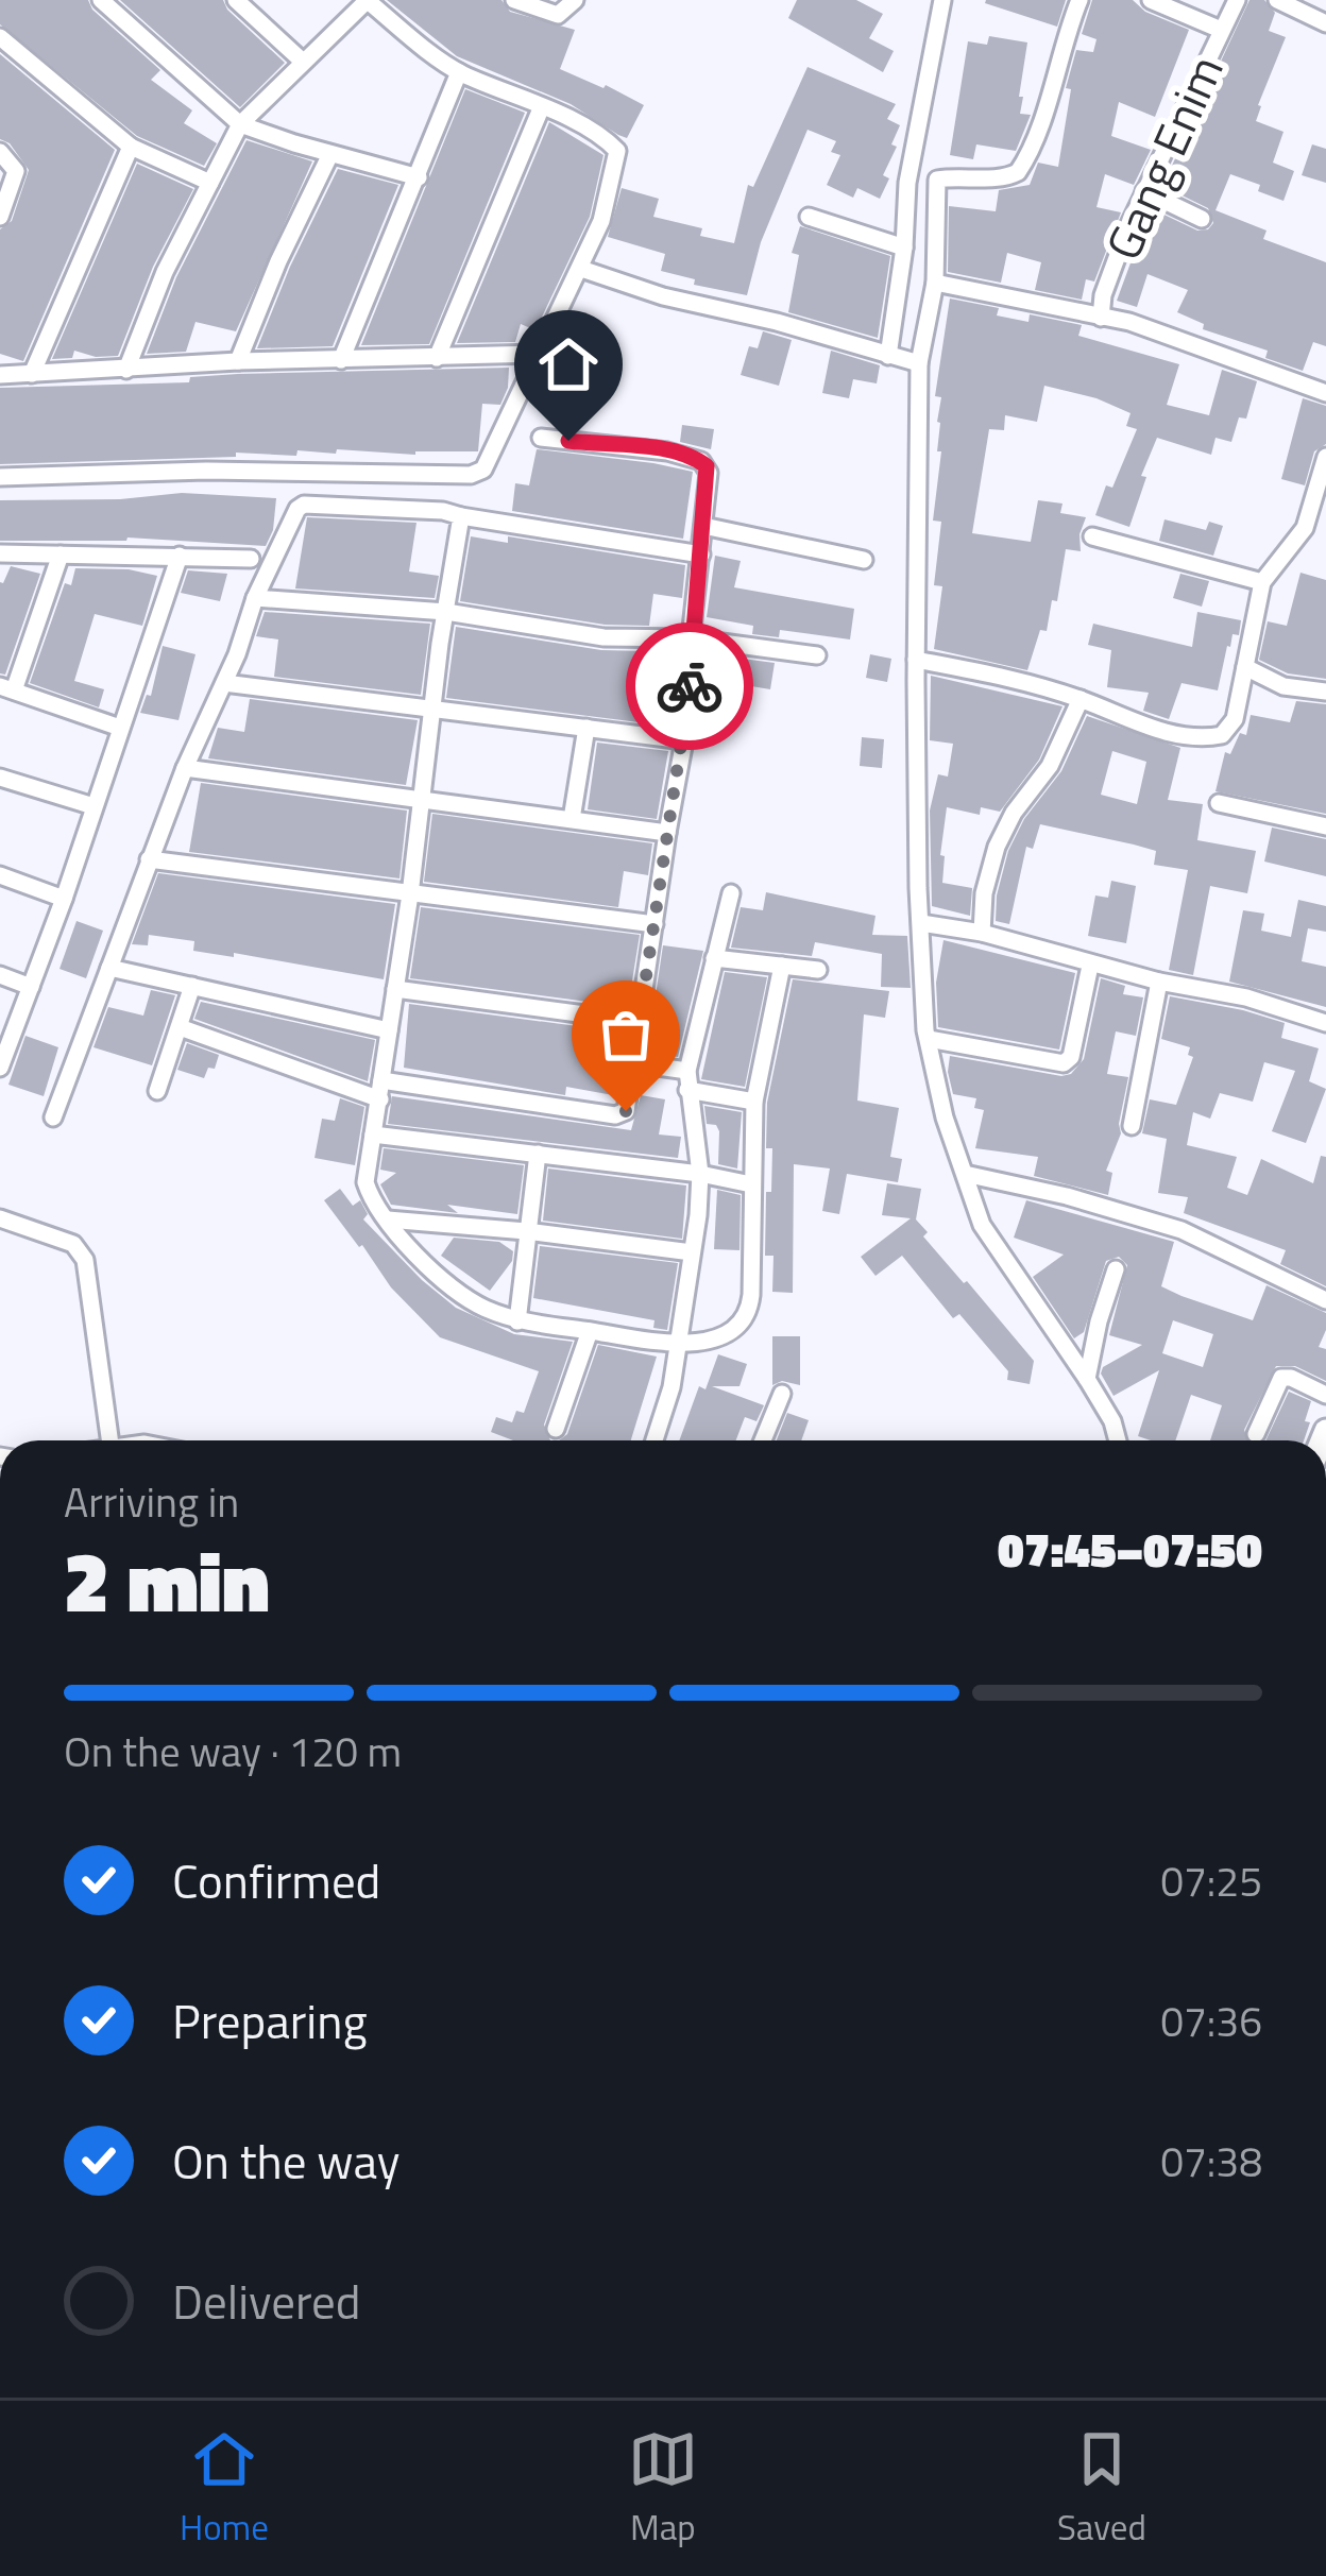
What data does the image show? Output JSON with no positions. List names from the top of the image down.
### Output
{
  "streets": {
    "street": ["Gang Enim"]
  },
  "page": {
    "heading": ["2 min", "Arriving in", "07:45–07:50"],
    "bar": "On the way · 120 m",
    "list": [
      ["Confirmed", "07:25"],
      ["Preparing", "07:36"],
      ["On the way", "07:38"],
      "Delivered"
    ],
    "tabs": ["Home", "Map", "Saved"]
  }
}
